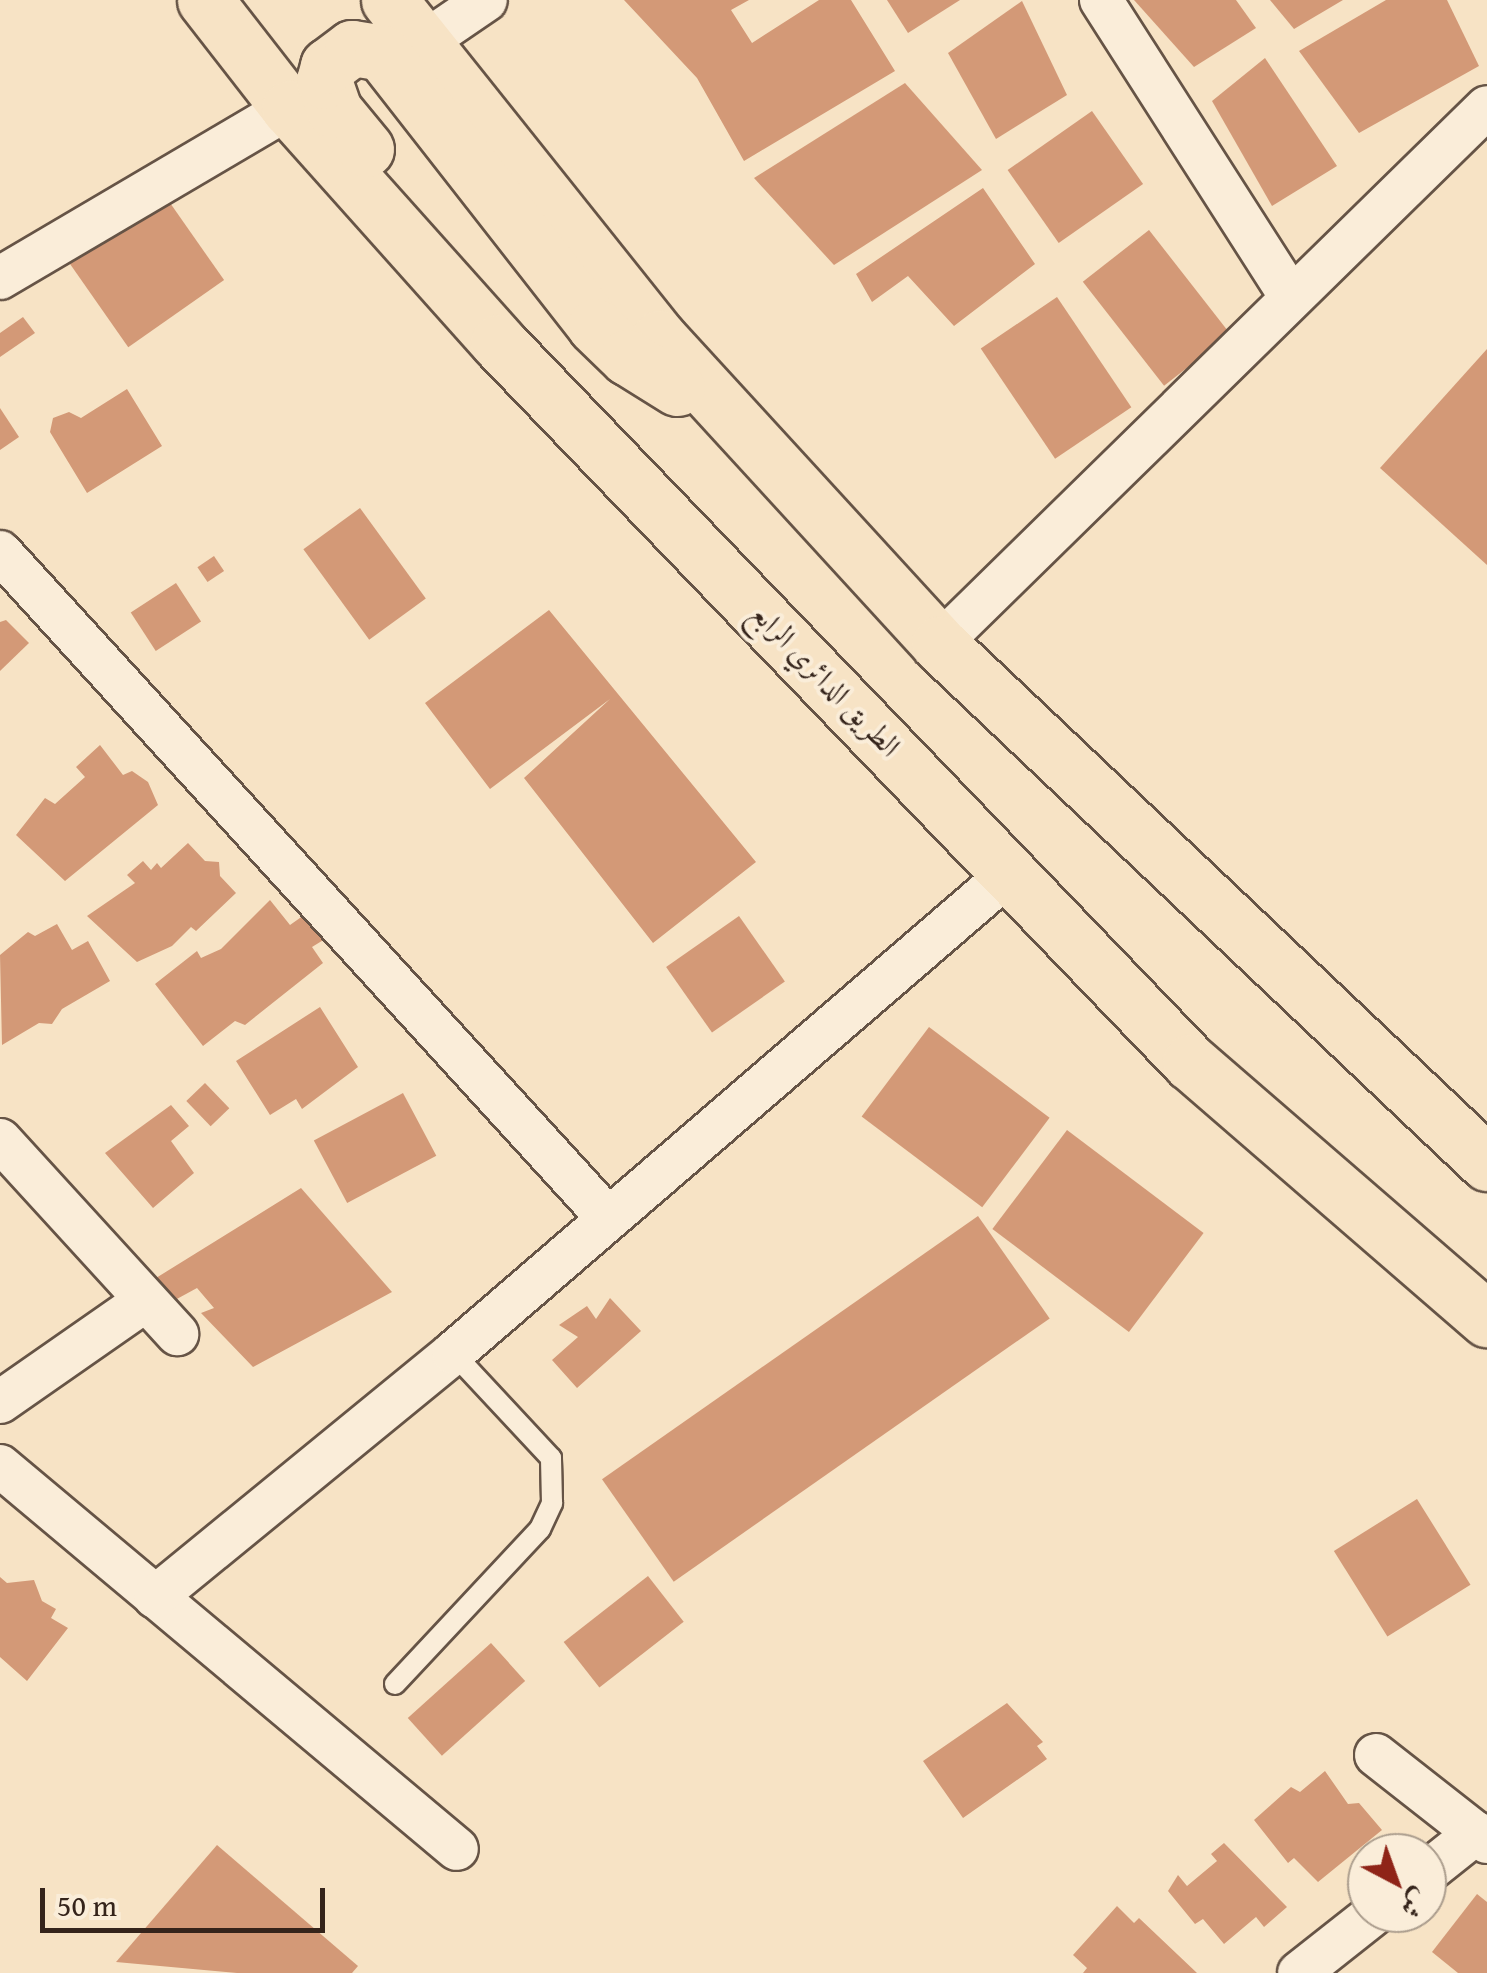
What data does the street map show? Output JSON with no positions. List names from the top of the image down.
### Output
{
  "streets": {
    "main road": ["الطريق الدائري الرابع"]
  },
  "scale_bar": "50 m",
  "north": "bottom right"
}
